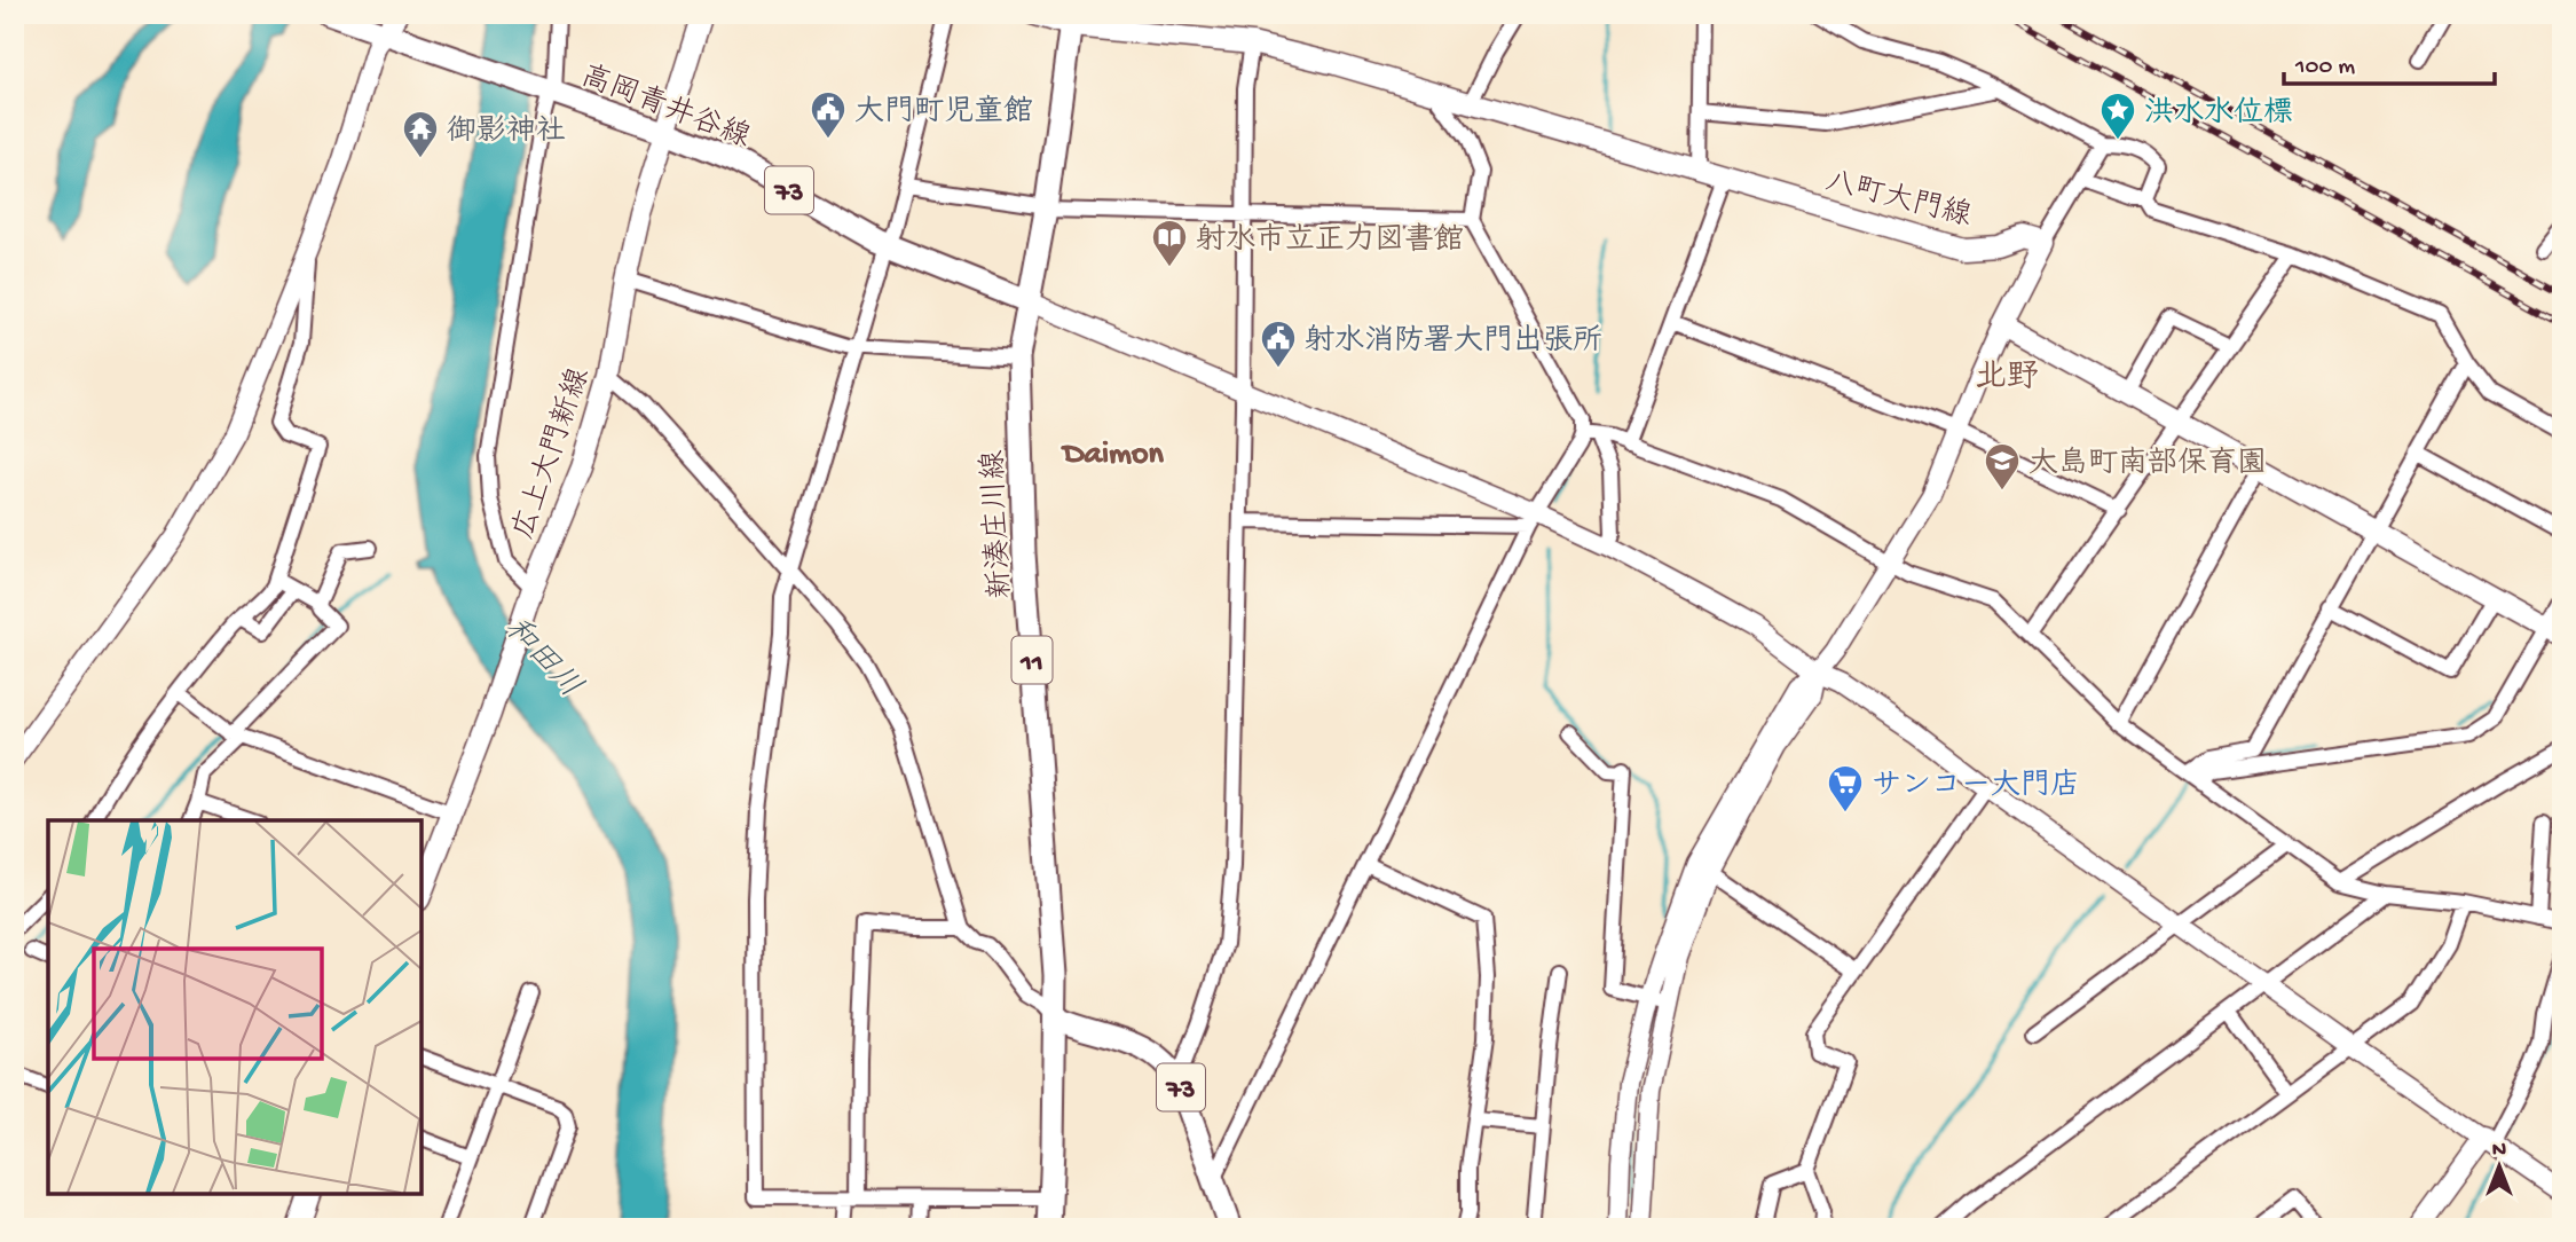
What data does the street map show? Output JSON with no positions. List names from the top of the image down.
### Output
{
  "streets": {
    "main road": [
      "高岡青井谷線",
      "73",
      "八町大門線",
      "広上大門新線",
      "新湊庄川線",
      "11"
    ]
  },
  "crossings": [
    ["高岡青井谷線", "73"],
    ["高岡青井谷線", "広上大門新線"],
    ["高岡青井谷線", "新湊庄川線"],
    ["73", "新湊庄川線"],
    ["八町大門線", "新湊庄川線"]
  ],
  "districts": ["北野", "Daimon"],
  "water": ["和田川"],
  "places": {
    "public building": ["大門町児童館", "射水消防署大門出張所"],
    "place": ["洪水水位標"],
    "temple": ["御影神社"],
    "library": ["射水市立正力図書館"],
    "school or university": ["大島町南部保育園"],
    "supermarket": ["サンコー大門店"]
  },
  "scale_bar": "100 m",
  "north": "top"
}
